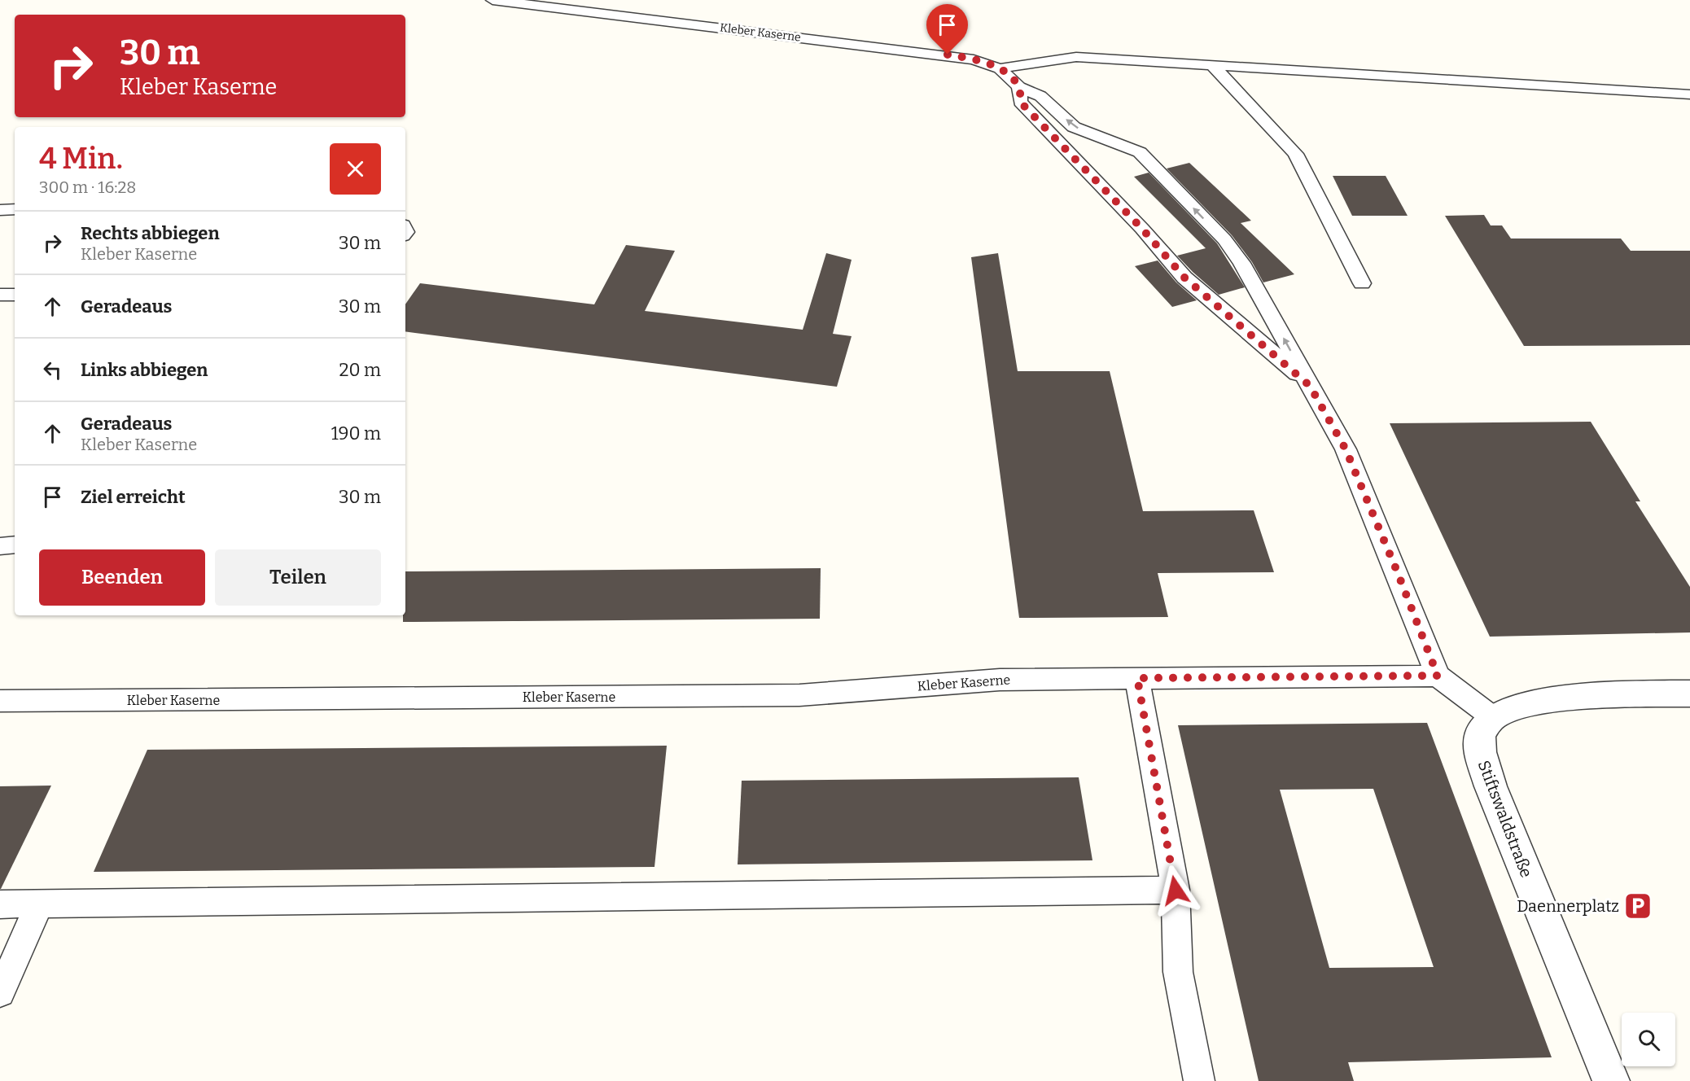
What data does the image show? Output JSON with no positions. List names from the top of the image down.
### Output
{
  "streets": {
    "street": ["Stiftswaldstraße"],
    "lane": ["Kleber Kaserne"]
  },
  "places": {
    "parking": ["Daennerplatz"]
  },
  "page": {
    "turn": ["30 m", "Kleber Kaserne"],
    "heading": ["4 Min.", "300 m · 16:28"],
    "list": [
      {
        "name": "Rechts abbiegen",
        "note": "Kleber Kaserne",
        "value": "30 m"
      },
      {
        "name": "Geradeaus",
        "value": "30 m"
      },
      {
        "name": "Links abbiegen",
        "value": "20 m"
      },
      {
        "name": "Geradeaus",
        "note": "Kleber Kaserne",
        "value": "190 m"
      },
      {
        "name": "Ziel erreicht",
        "value": "30 m"
      }
    ],
    "buttons": ["Beenden", "Teilen"]
  }
}
